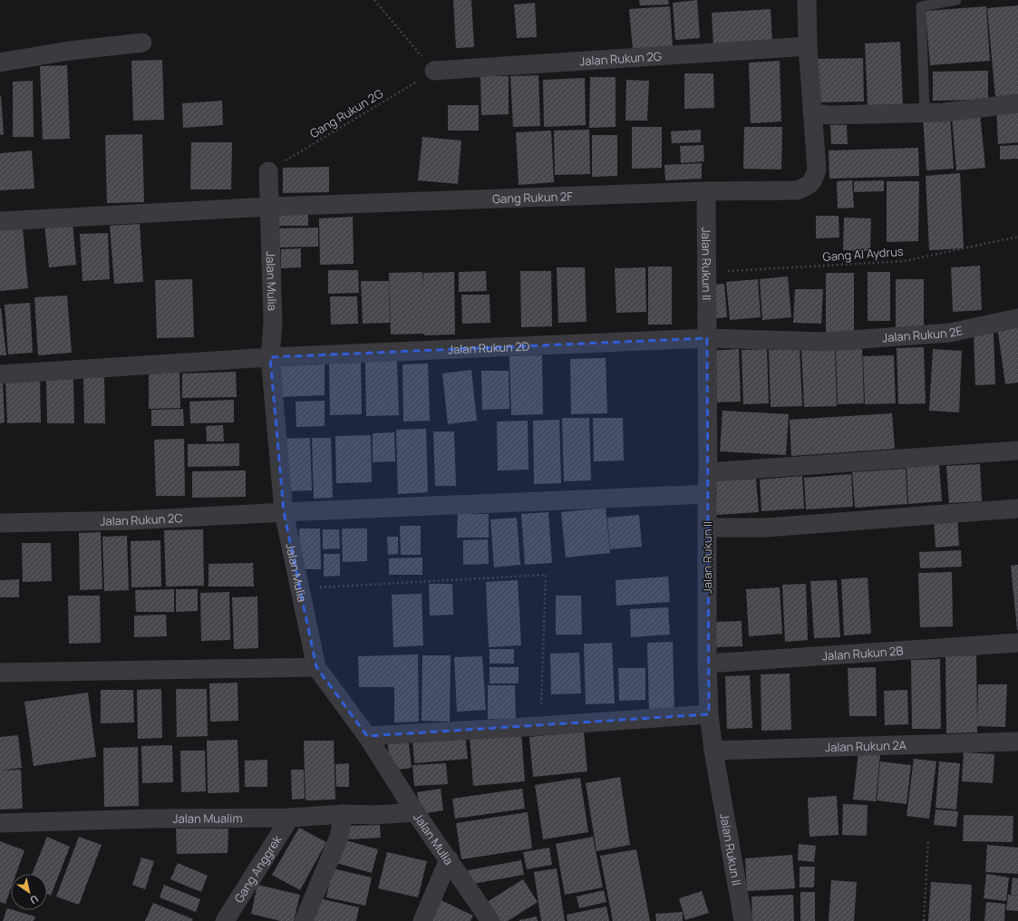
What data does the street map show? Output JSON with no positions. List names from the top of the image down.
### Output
{
  "streets": {
    "street": [
      "Jalan Rukun 2G",
      "Gang Rukun 2F",
      "Jalan Rukun II",
      "Jalan Mulia",
      "Jalan Rukun 2E",
      "Jalan Rukun 2D",
      "Jalan Rukun 2C",
      "Jalan Rukun 2B",
      "Jalan Rukun 2A",
      "Jalan Mualim",
      "Gang Anggrek"
    ],
    "path": ["Gang Rukun 2G", "Gang Al Aydrus"]
  },
  "crossings": [
    ["Jalan Rukun 2G", "Gang Rukun 2G"],
    ["Gang Rukun 2G", "Jalan Mulia"],
    ["Gang Rukun 2F", "Jalan Rukun II"],
    ["Gang Rukun 2F", "Jalan Mulia"],
    ["Gang Al Aydrus", "Jalan Rukun II"],
    ["Jalan Rukun II", "Jalan Rukun 2E"],
    ["Jalan Rukun II", "Jalan Rukun 2D"],
    ["Jalan Rukun II", "Jalan Rukun 2C"],
    ["Jalan Rukun II", "Jalan Rukun 2B"],
    ["Jalan Rukun II", "Jalan Rukun 2A"],
    ["Jalan Mulia", "Jalan Rukun 2D"],
    ["Jalan Mulia", "Jalan Rukun 2C"],
    ["Jalan Mulia", "Jalan Mualim"],
    ["Jalan Rukun 2E", "Jalan Rukun 2D"],
    ["Jalan Mualim", "Gang Anggrek"]
  ],
  "north": "bottom right"
}
